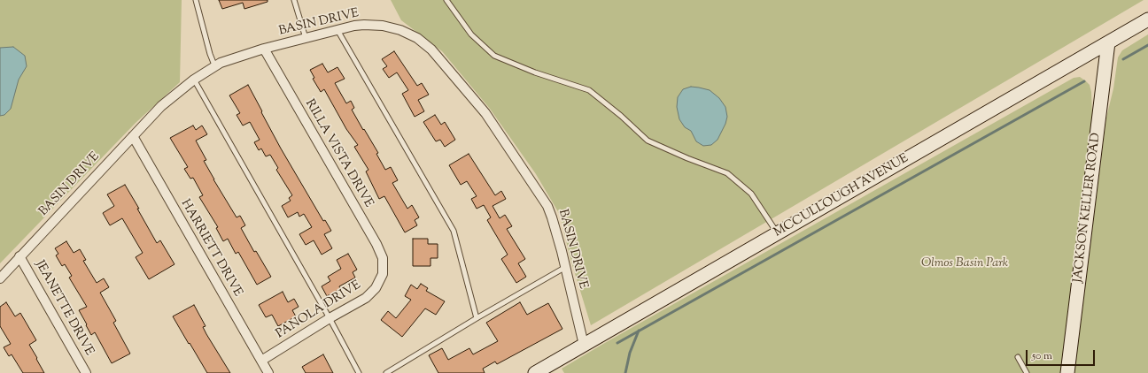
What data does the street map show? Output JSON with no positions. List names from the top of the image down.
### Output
{
  "streets": {
    "main road": ["MCCULLOUGH AVENUE", "JACKSON KELLER ROAD"],
    "street": [
      "BASIN DRIVE",
      "RILLA VISTA DRIVE",
      "HARRIETT DRIVE",
      "JEANETTE DRIVE",
      "PANOLA DRIVE"
    ]
  },
  "crossings": [
    ["BASIN DRIVE", "RILLA VISTA DRIVE"],
    ["BASIN DRIVE", "MCCULLOUGH AVENUE"],
    ["BASIN DRIVE", "HARRIETT DRIVE"],
    ["BASIN DRIVE", "JEANETTE DRIVE"],
    ["RILLA VISTA DRIVE", "PANOLA DRIVE"],
    ["MCCULLOUGH AVENUE", "JACKSON KELLER ROAD"],
    ["HARRIETT DRIVE", "PANOLA DRIVE"]
  ],
  "parks": ["Olmos Basin Park"],
  "scale_bar": "50 m"
}
